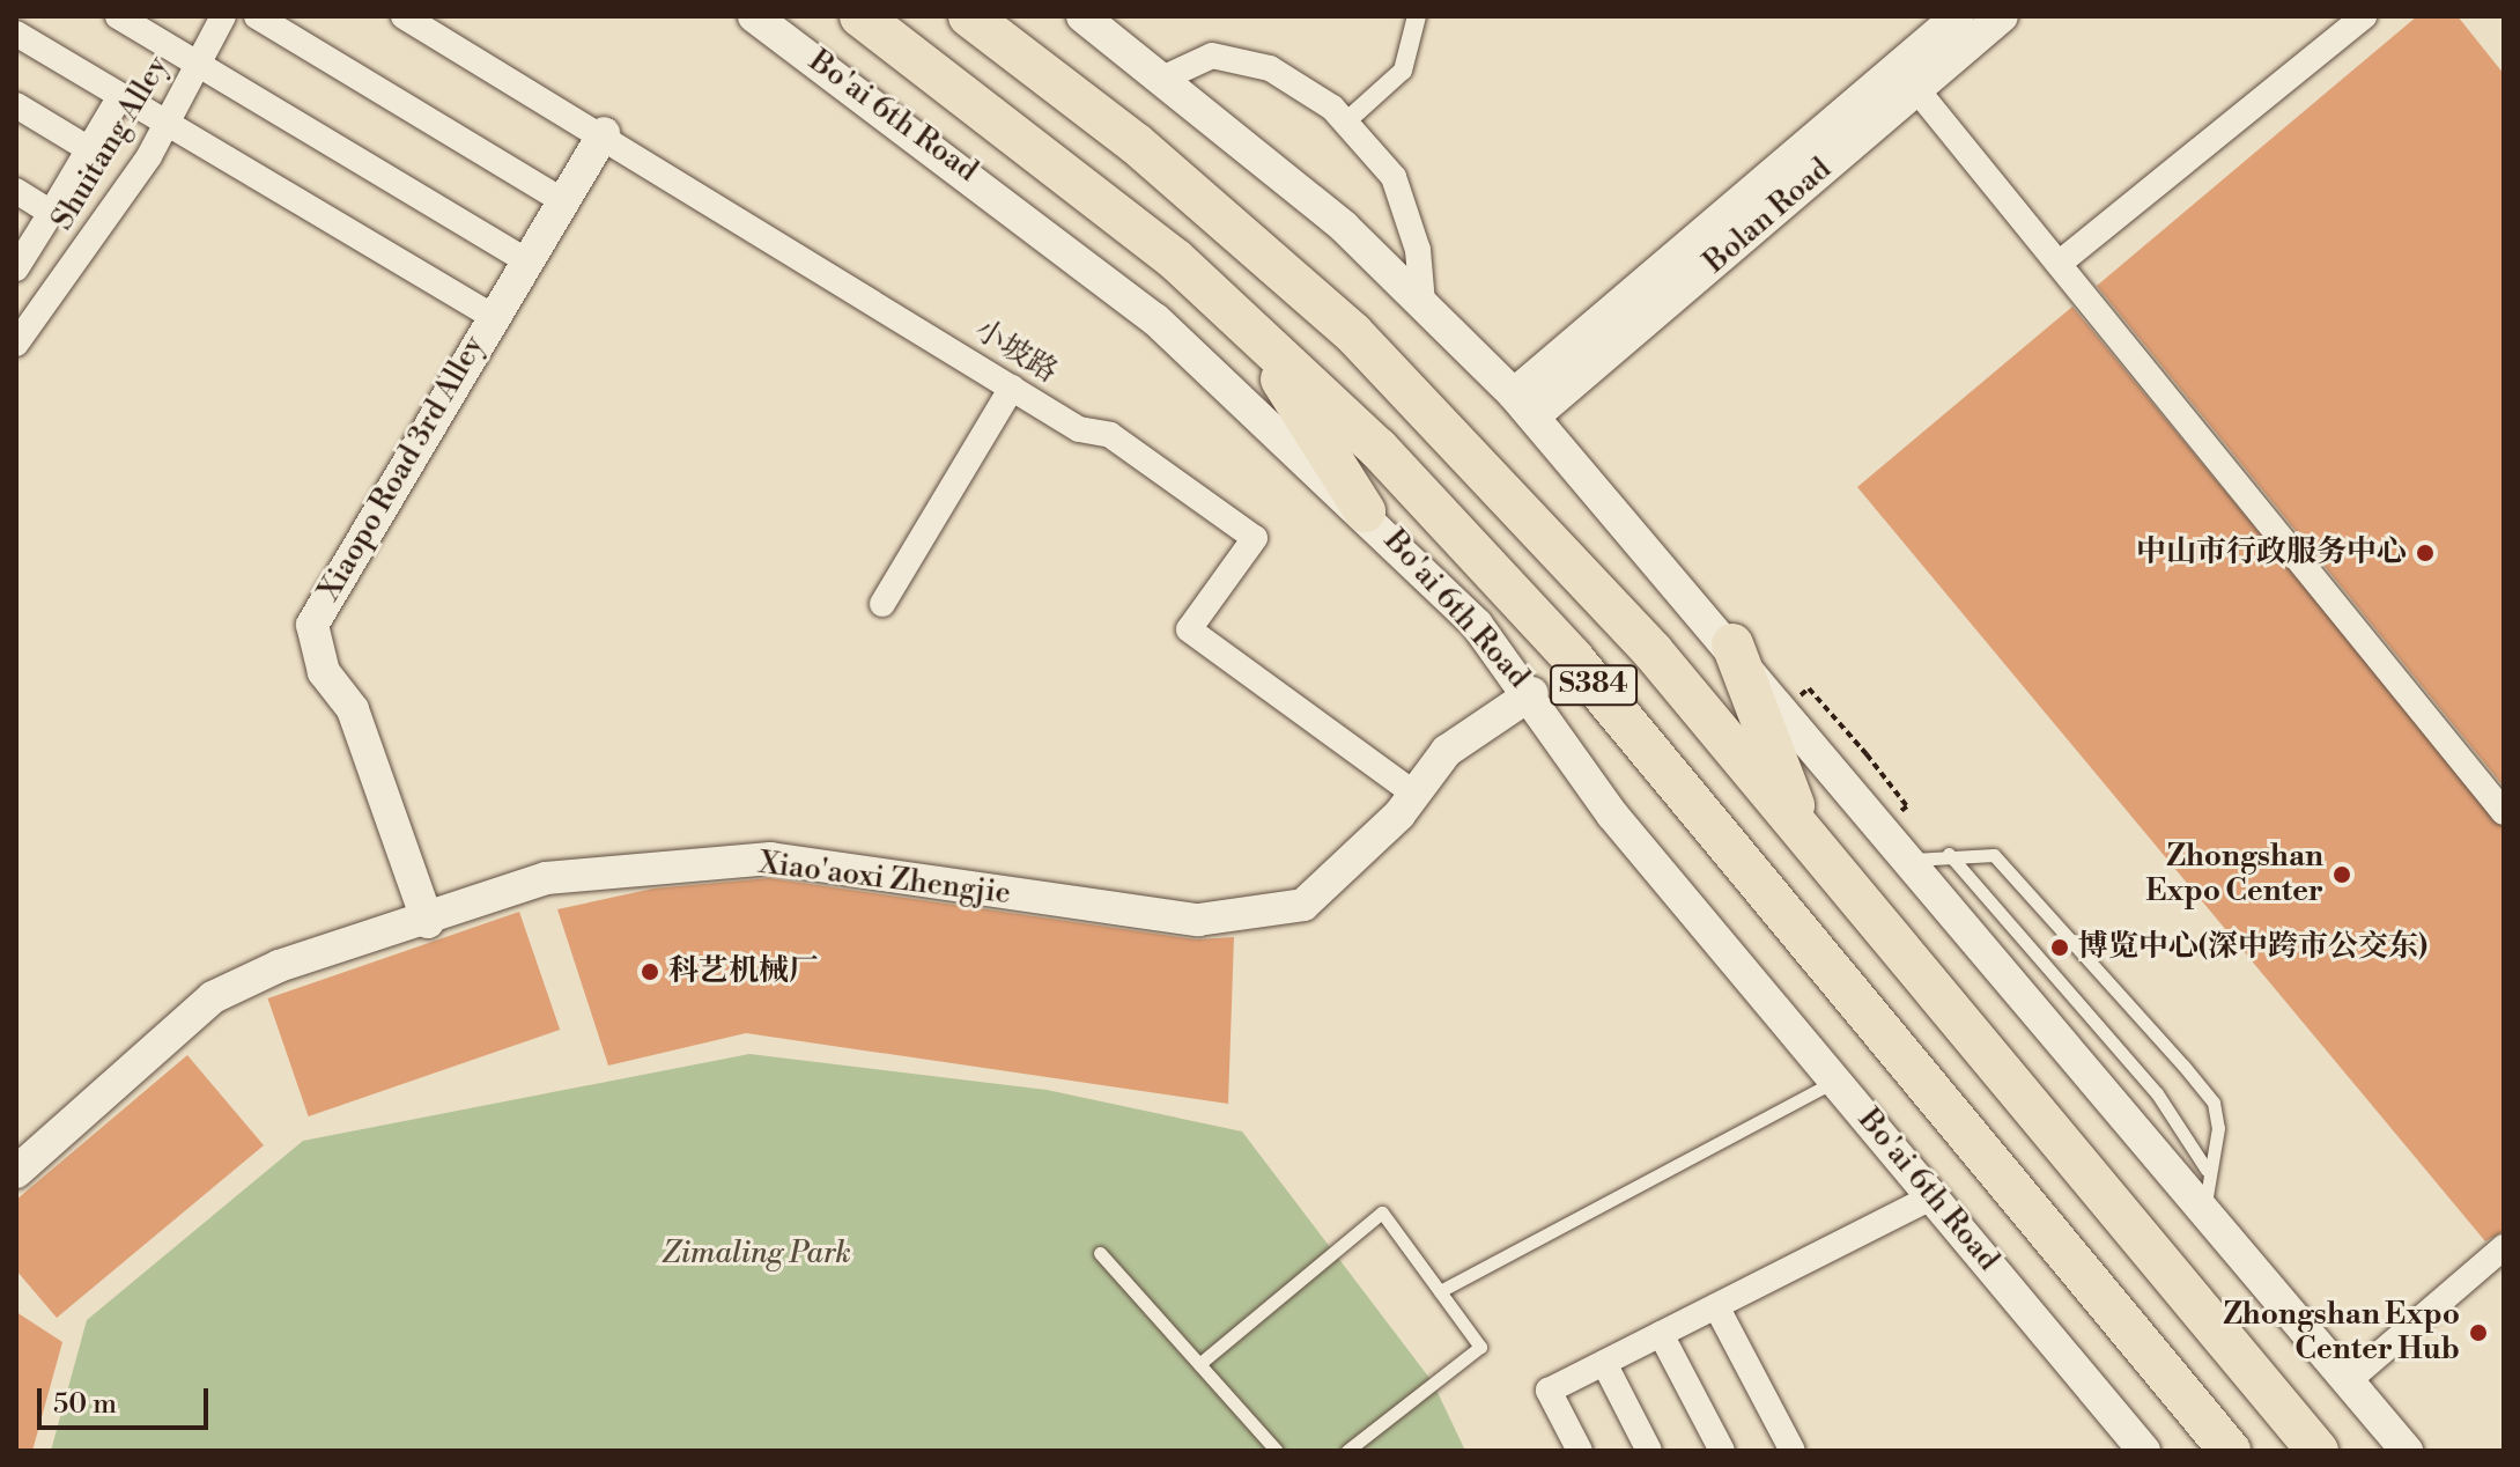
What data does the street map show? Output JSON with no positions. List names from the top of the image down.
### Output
{
  "streets": {
    "highway": ["Bo'ai 6th Road", "S384"],
    "street": [
      "Shuitang Alley",
      "Bolan Road",
      "小坡路",
      "Xiaopo Road 3rd Alley",
      "Xiao'aoxi Zhengjie"
    ]
  },
  "crossings": [
    ["Bo'ai 6th Road", "Xiao'aoxi Zhengjie"],
    ["小坡路", "Xiaopo Road 3rd Alley"],
    ["小坡路", "Xiao'aoxi Zhengjie"],
    ["Xiaopo Road 3rd Alley", "Xiao'aoxi Zhengjie"]
  ],
  "parks": ["Zimaling Park"],
  "places": [
    "中山市行政服务中心",
    "Zhongshan Expo Center",
    "博览中心(深中跨市公交东)",
    "科艺机械厂",
    "Zhongshan Expo Center Hub"
  ],
  "scale_bar": "50 m"
}
